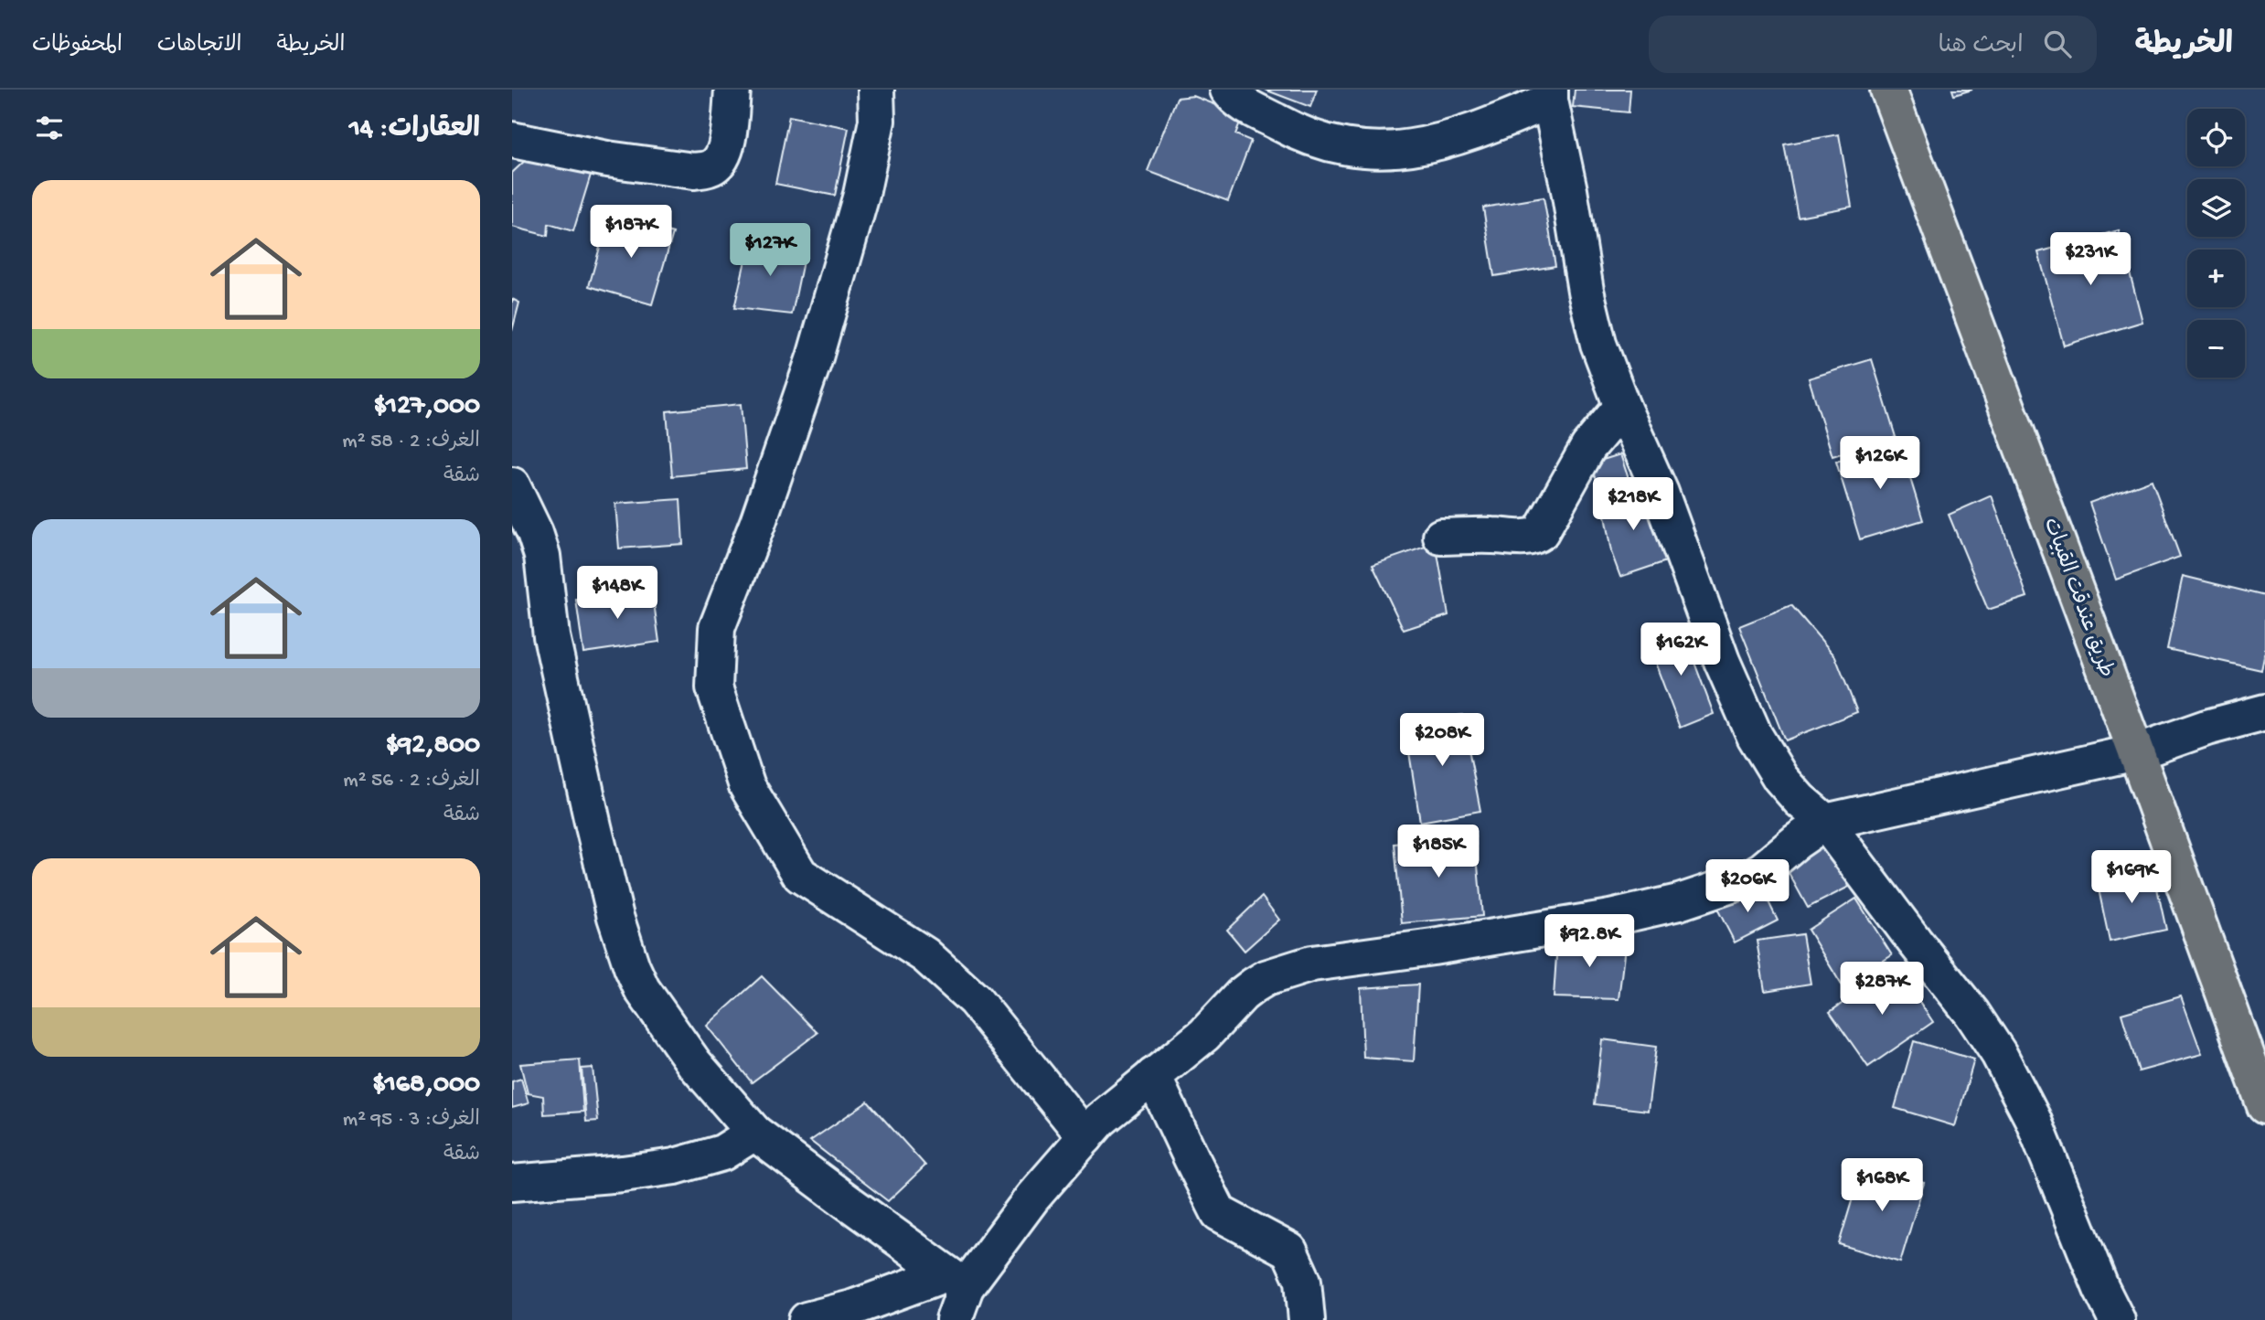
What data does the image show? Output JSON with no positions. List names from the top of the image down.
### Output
{
  "streets": {
    "main road": ["طريق عندقت القبيات"]
  },
  "page": {
    "header": "الخريطة",
    "search": "ابحث هنا",
    "nav": ["الخريطة", "الاتجاهات", "المحفوظات"],
    "heading": "العقارات: 14",
    "map_buttons": ["+", "−"],
    "list": [
      {
        "name": "$127,000",
        "note": "الغرف: 2 · 58 m² · شقة"
      },
      {
        "name": "$92,800",
        "note": "الغرف: 2 · 56 m² · شقة"
      },
      {
        "name": "$168,000",
        "note": "الغرف: 3 · 95 m² · شقة"
      }
    ],
    "price": [
      "$187K",
      "$127K",
      "$231K",
      "$126K",
      "$218K",
      "$148K",
      "$162K",
      "$208K",
      "$185K",
      "$169K",
      "$206K",
      "$92.8K",
      "$287K",
      "$168K"
    ]
  }
}
